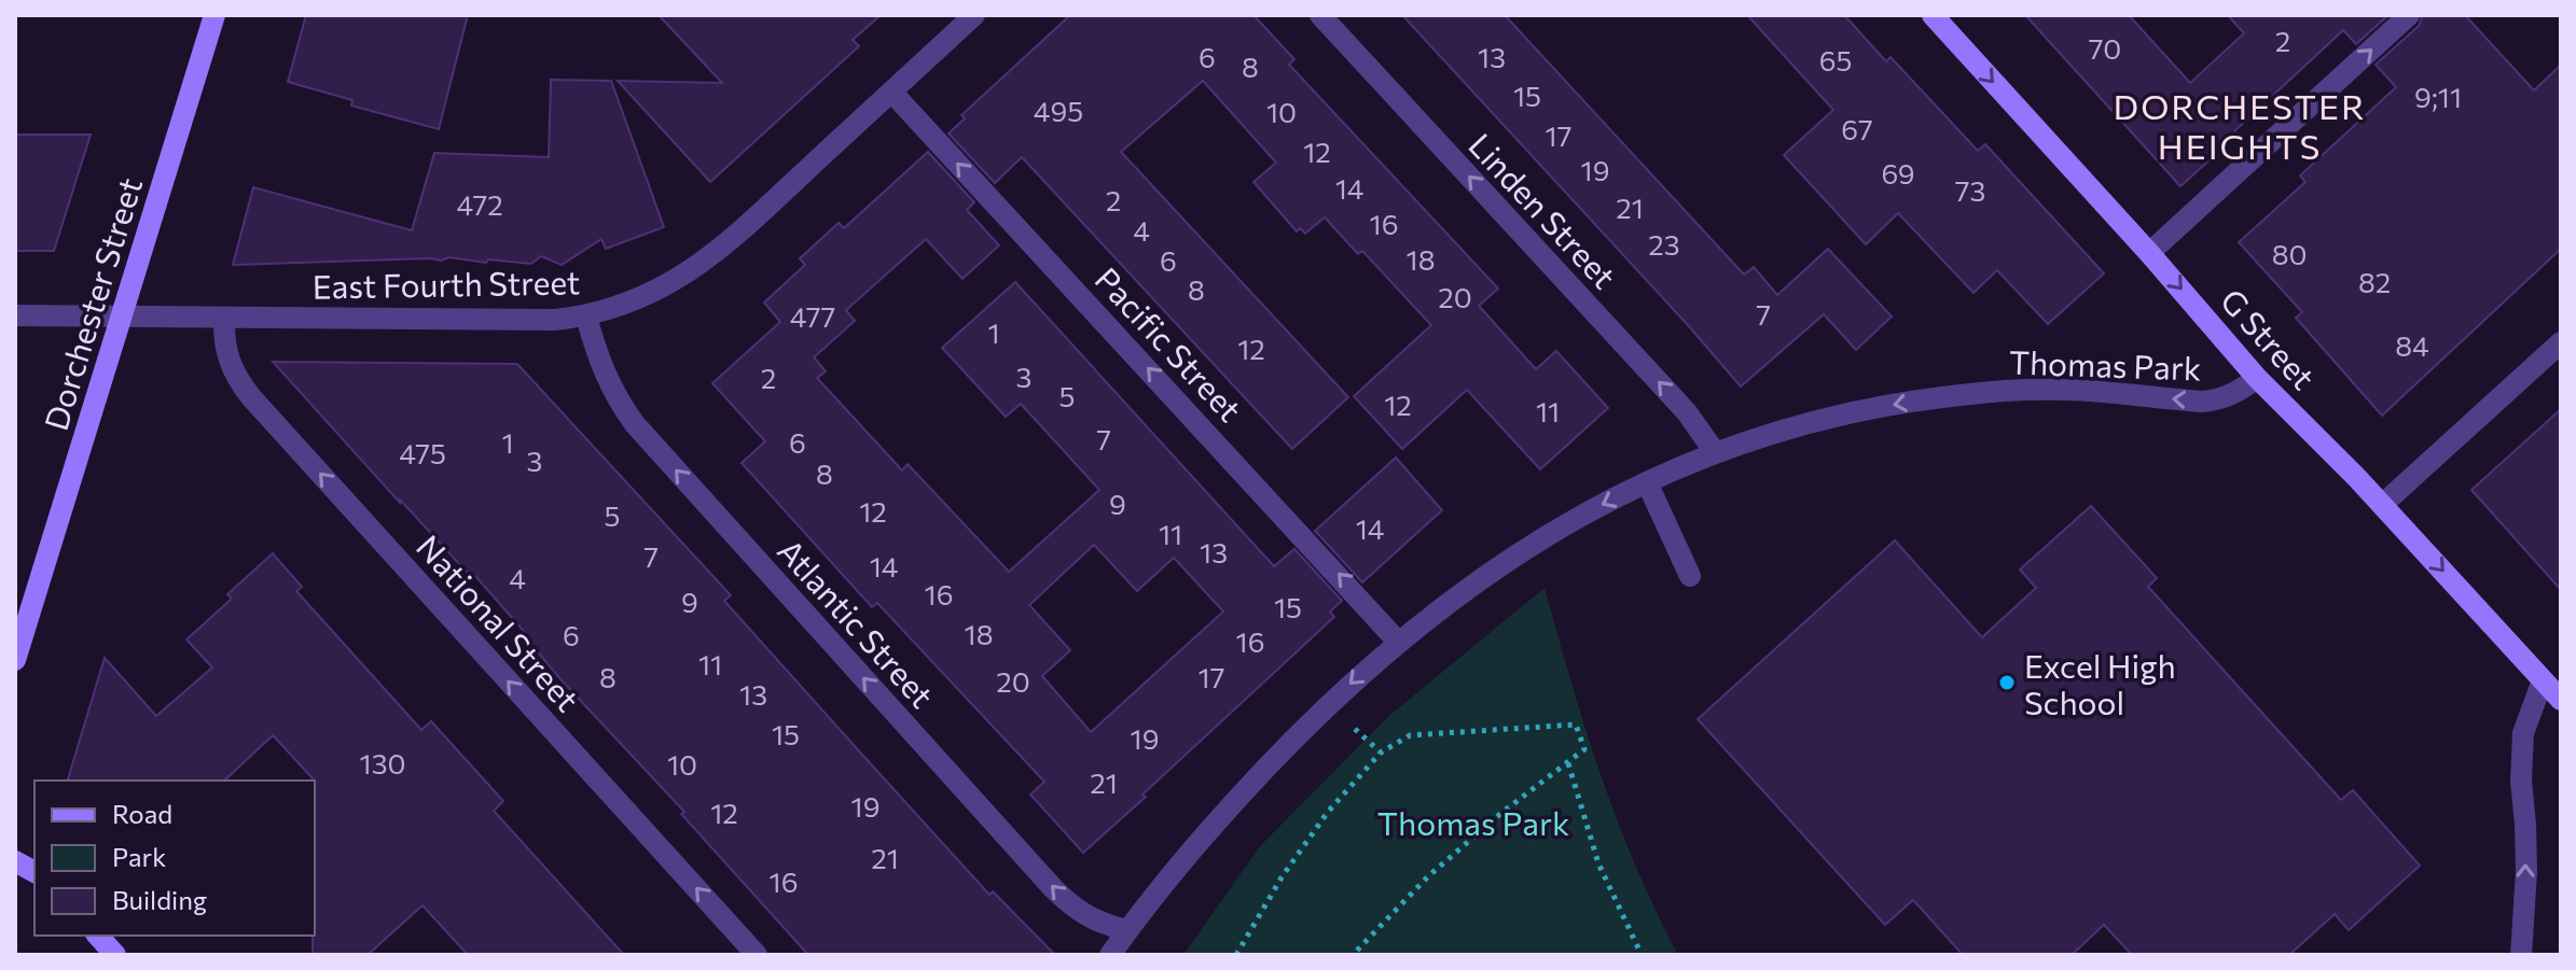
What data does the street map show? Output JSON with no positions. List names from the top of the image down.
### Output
{
  "streets": {
    "street": [
      "Linden Street",
      "East Fourth Street",
      "Dorchester Street",
      "G Street",
      "Pacific Street",
      "Thomas Park",
      "National Street",
      "Atlantic Street"
    ]
  },
  "crossings": [
    ["Linden Street", "Thomas Park"],
    ["East Fourth Street", "Dorchester Street"],
    ["East Fourth Street", "Pacific Street"],
    ["East Fourth Street", "National Street"],
    ["East Fourth Street", "Atlantic Street"],
    ["G Street", "Thomas Park"],
    ["Pacific Street", "Thomas Park"],
    ["Thomas Park", "Atlantic Street"]
  ],
  "one_way": [
    "Linden Street",
    "G Street",
    "Pacific Street",
    "Thomas Park",
    "National Street",
    "Atlantic Street"
  ],
  "districts": ["DORCHESTER HEIGHTS"],
  "parks": ["Thomas Park"],
  "places": ["Excel High School"],
  "house_numbers": [
    "2",
    "70",
    "6",
    "13",
    "65",
    "8",
    "15",
    "9;11",
    "495",
    "10",
    "67",
    "17",
    "12",
    "19",
    "69",
    "14",
    "73",
    "2",
    "472",
    "21",
    "16",
    "4",
    "23",
    "80",
    "18",
    "6",
    "82",
    "8",
    "20",
    "7",
    "477",
    "1",
    "84",
    "12",
    "3",
    "2",
    "5",
    "12",
    "11",
    "7",
    "1",
    "6",
    "475",
    "3",
    "8",
    "9",
    "12",
    "5",
    "14",
    "11",
    "13",
    "7",
    "14",
    "4",
    "16",
    "9",
    "15",
    "18",
    "6",
    "16",
    "11",
    "8",
    "17",
    "20",
    "13",
    "15",
    "19",
    "130",
    "10",
    "21",
    "19",
    "12",
    "21",
    "16"
  ],
  "legend": ["Road", "Park", "Building"]
}
